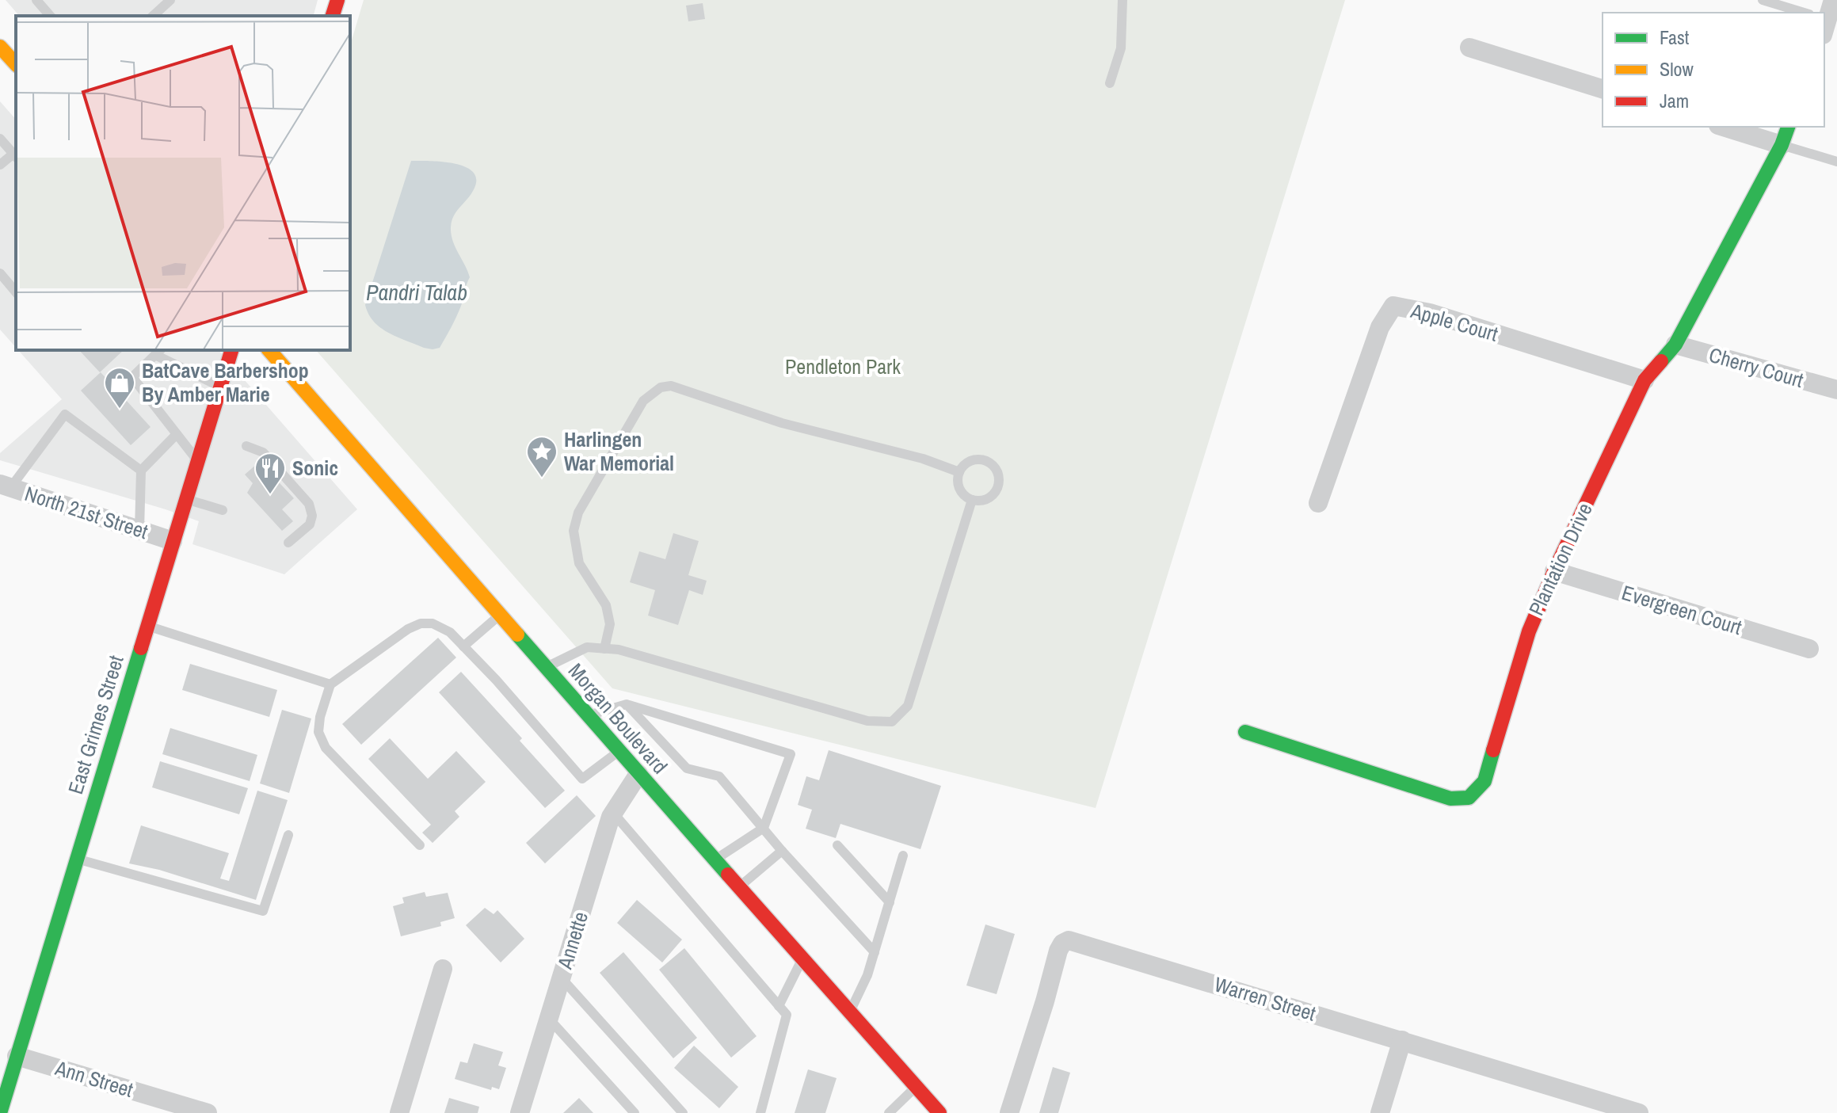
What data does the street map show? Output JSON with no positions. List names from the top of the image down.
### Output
{
  "streets": {
    "street": [
      "Apple Court",
      "Cherry Court",
      "North 21st Street",
      "Plantation Drive",
      "Evergreen Court",
      "Morgan Boulevard",
      "East Grimes Street",
      "Annette",
      "Warren Street",
      "Ann Street"
    ]
  },
  "crossings": [
    ["Apple Court", "Plantation Drive"],
    ["Cherry Court", "Plantation Drive"],
    ["North 21st Street", "East Grimes Street"],
    ["Plantation Drive", "Evergreen Court"],
    ["Morgan Boulevard", "Annette"],
    ["East Grimes Street", "Ann Street"]
  ],
  "water": ["Pandri Talab"],
  "parks": ["Pendleton Park"],
  "places": {
    "shop": ["BatCave Barbershop By Amber Marie"],
    "place": ["Harlingen War Memorial"],
    "restaurant": ["Sonic"]
  },
  "legend": ["Fast", "Slow", "Jam"]
}
